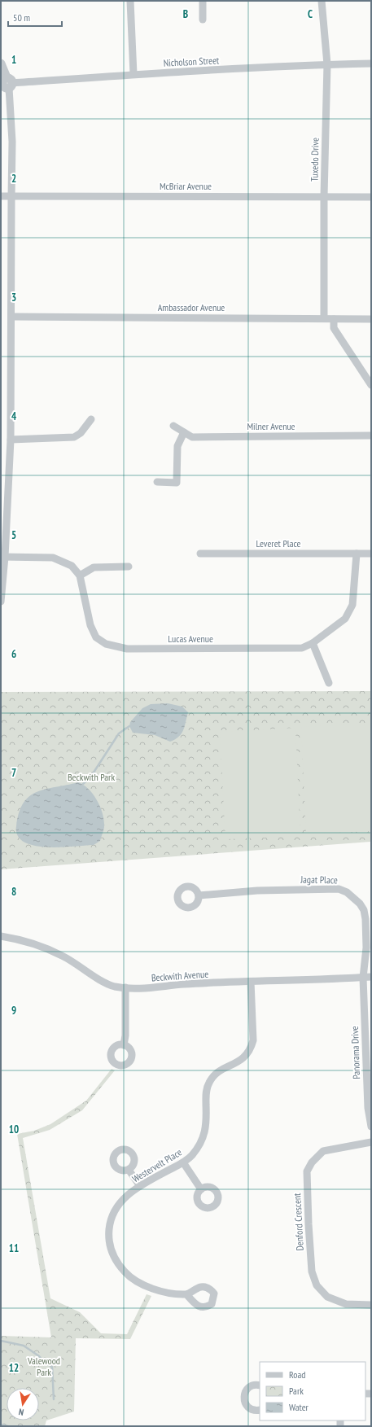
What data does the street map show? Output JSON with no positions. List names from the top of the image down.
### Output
{
  "streets": {
    "street": [
      "Nicholson Street",
      "Tuxedo Drive",
      "McBriar Avenue",
      "Ambassador Avenue",
      "Milner Avenue",
      "Leveret Place",
      "Lucas Avenue",
      "Jagat Place",
      "Beckwith Avenue",
      "Panorama Drive",
      "Westervelt Place",
      "Denford Crescent"
    ]
  },
  "crossings": [
    ["Nicholson Street", "Tuxedo Drive"],
    ["Tuxedo Drive", "McBriar Avenue"],
    ["Tuxedo Drive", "Ambassador Avenue"],
    ["Leveret Place", "Lucas Avenue"],
    ["Jagat Place", "Beckwith Avenue"],
    ["Jagat Place", "Panorama Drive"],
    ["Beckwith Avenue", "Panorama Drive"],
    ["Beckwith Avenue", "Westervelt Place"]
  ],
  "parks": ["Beckwith Park", "Valewood Park"],
  "legend": ["Road", "Park", "Water"],
  "scale_bar": "50 m",
  "north": "bottom",
  "grid": {
    "columns": ["B", "C"],
    "rows": [
      "1",
      "2",
      "3",
      "4",
      "5",
      "6",
      "7",
      "8",
      "9",
      "10",
      "11",
      "12"
    ]
  }
}
